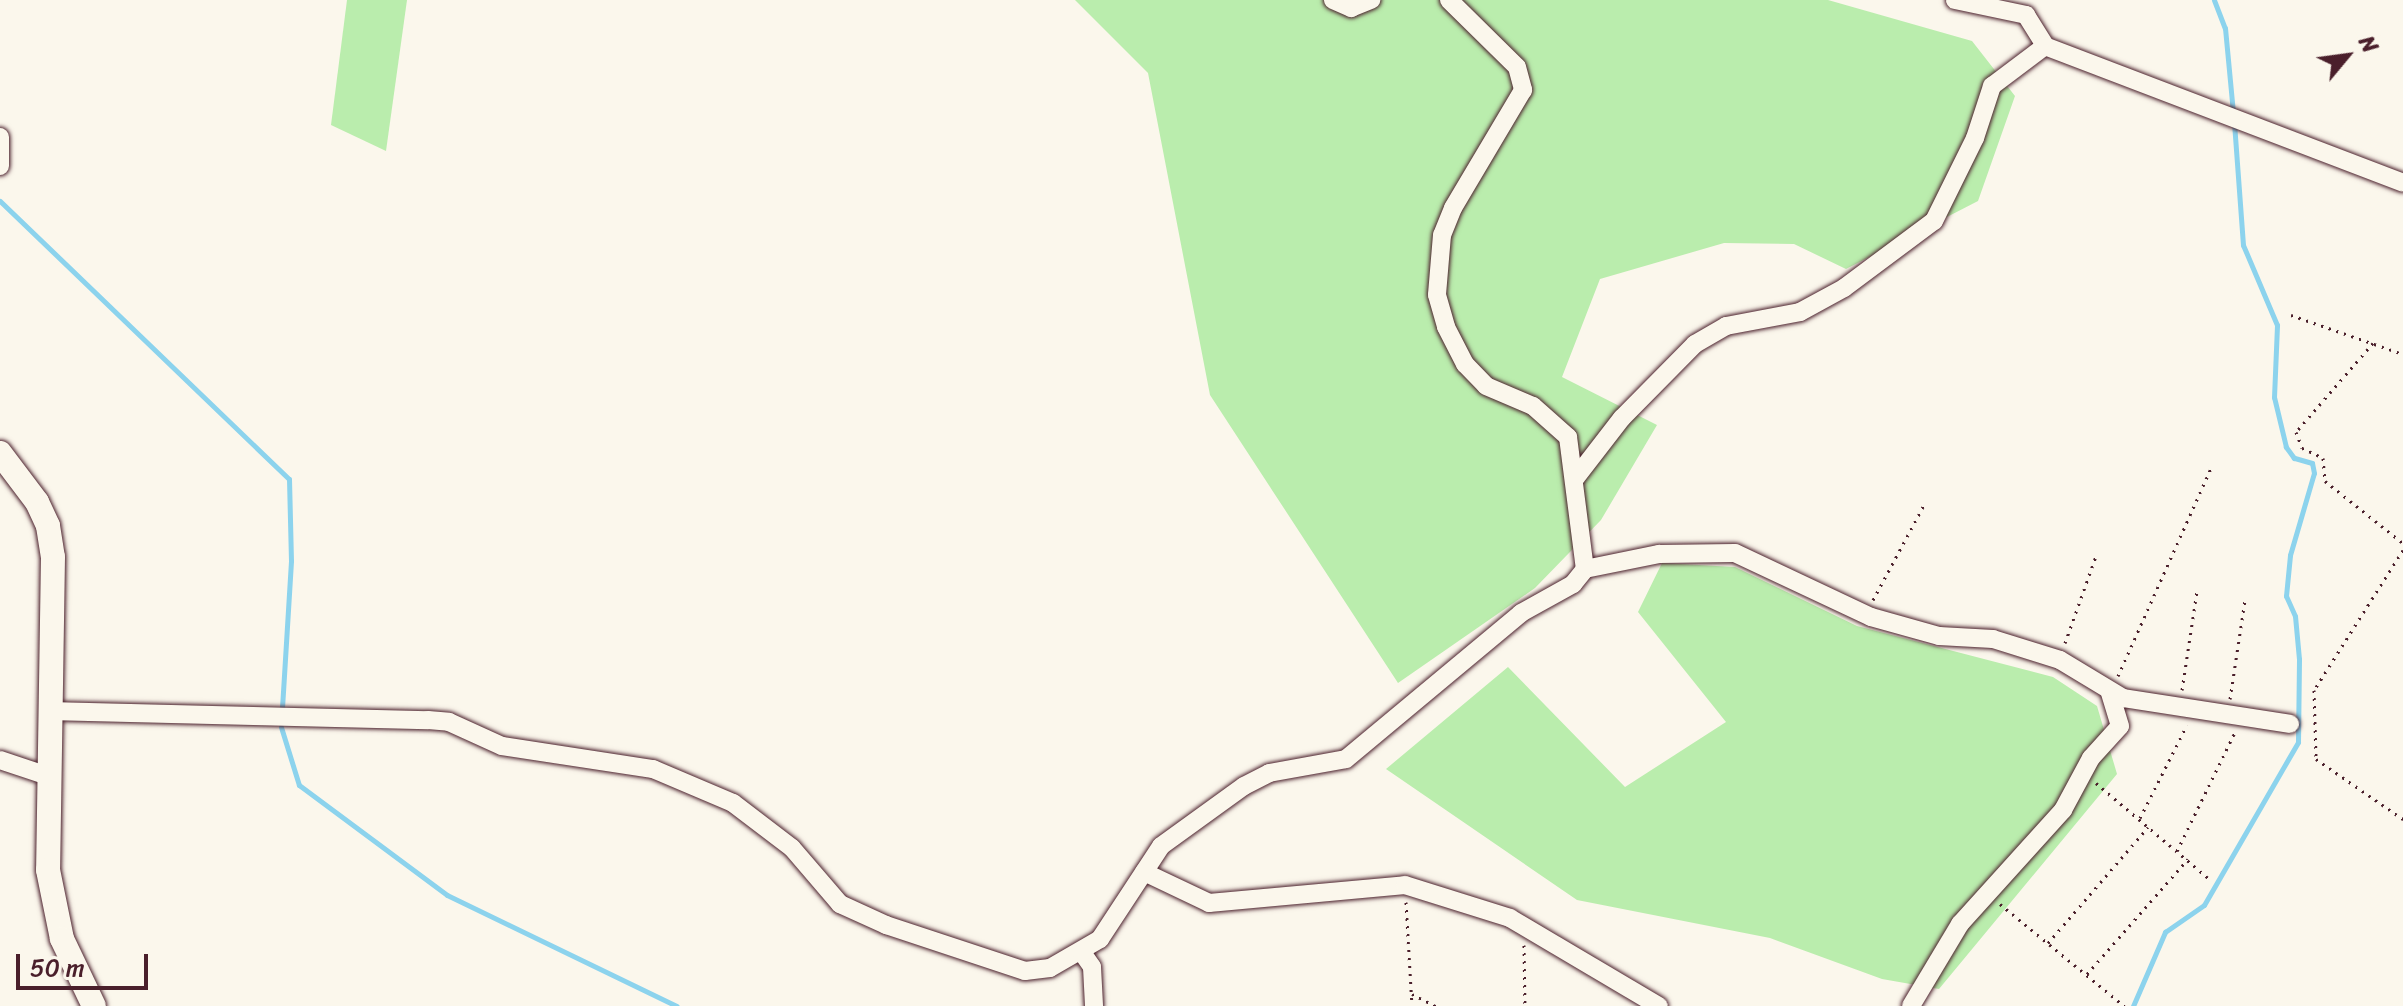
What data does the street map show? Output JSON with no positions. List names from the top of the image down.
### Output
{
  "scale_bar": "50 m",
  "north": "top right"
}
